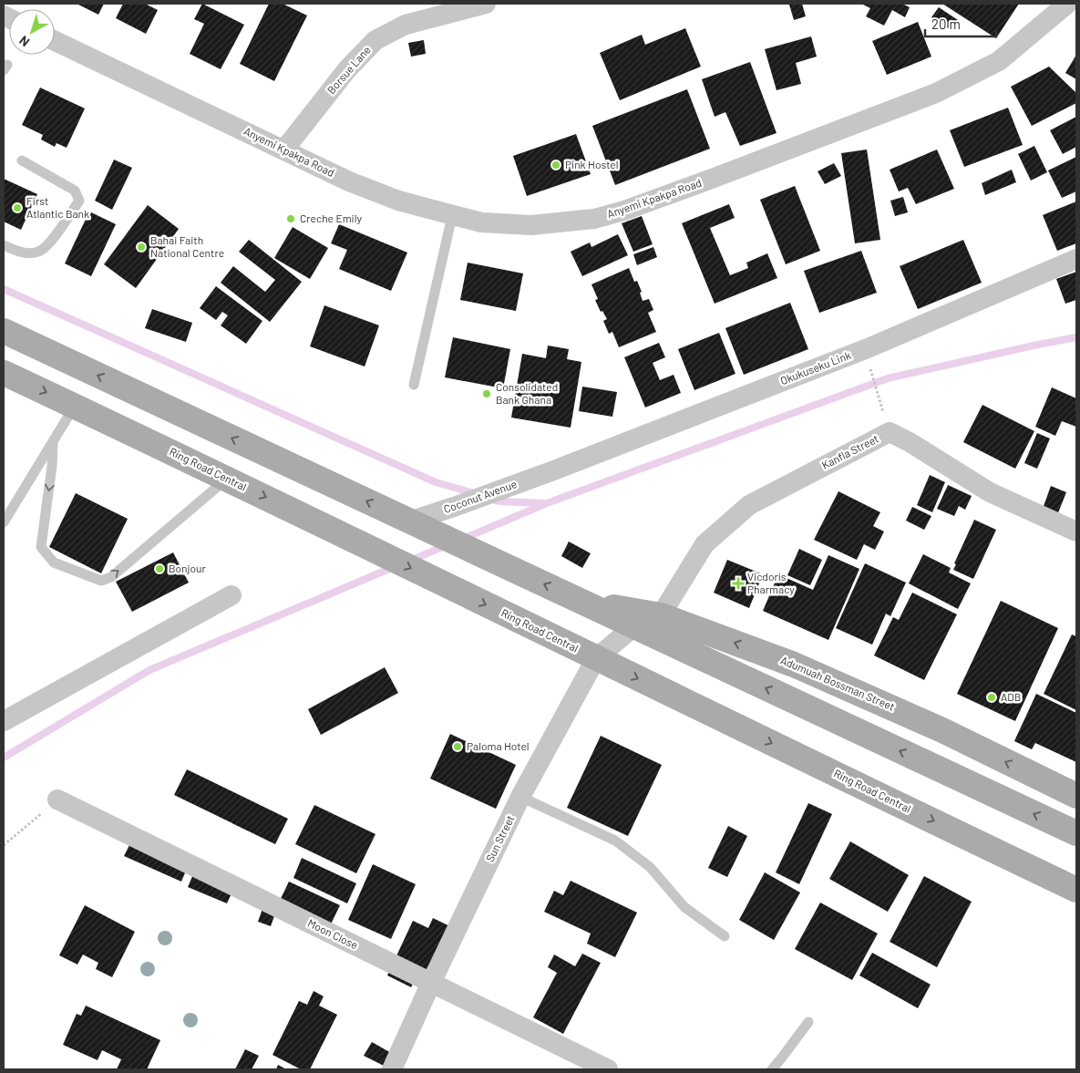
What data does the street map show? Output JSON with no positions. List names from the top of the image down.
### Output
{
  "streets": {
    "main road": ["Ring Road Central", "Adumuah Bossman Street"],
    "street": [
      "Borsue Lane",
      "Anyemi Kpakpa Road",
      "Okukuseku Link",
      "Kanfla Street",
      "Coconut Avenue",
      "Sun Street",
      "Moon Close"
    ]
  },
  "crossings": [
    ["Borsue Lane", "Anyemi Kpakpa Road"],
    ["Okukuseku Link", "Coconut Avenue"],
    ["Kanfla Street", "Adumuah Bossman Street"],
    ["Ring Road Central", "Sun Street"],
    ["Sun Street", "Moon Close"]
  ],
  "places": {
    "other": [
      "Pink Hostel",
      "First Atlantic Bank",
      "Creche Emily",
      "Bahai Faith National Centre",
      "Consolidated Bank Ghana",
      "Bonjour",
      "ADB",
      "Paloma Hotel"
    ],
    "health": ["Vicdoris Pharmacy"]
  },
  "scale_bar": "20 m",
  "north": "bottom left"
}
